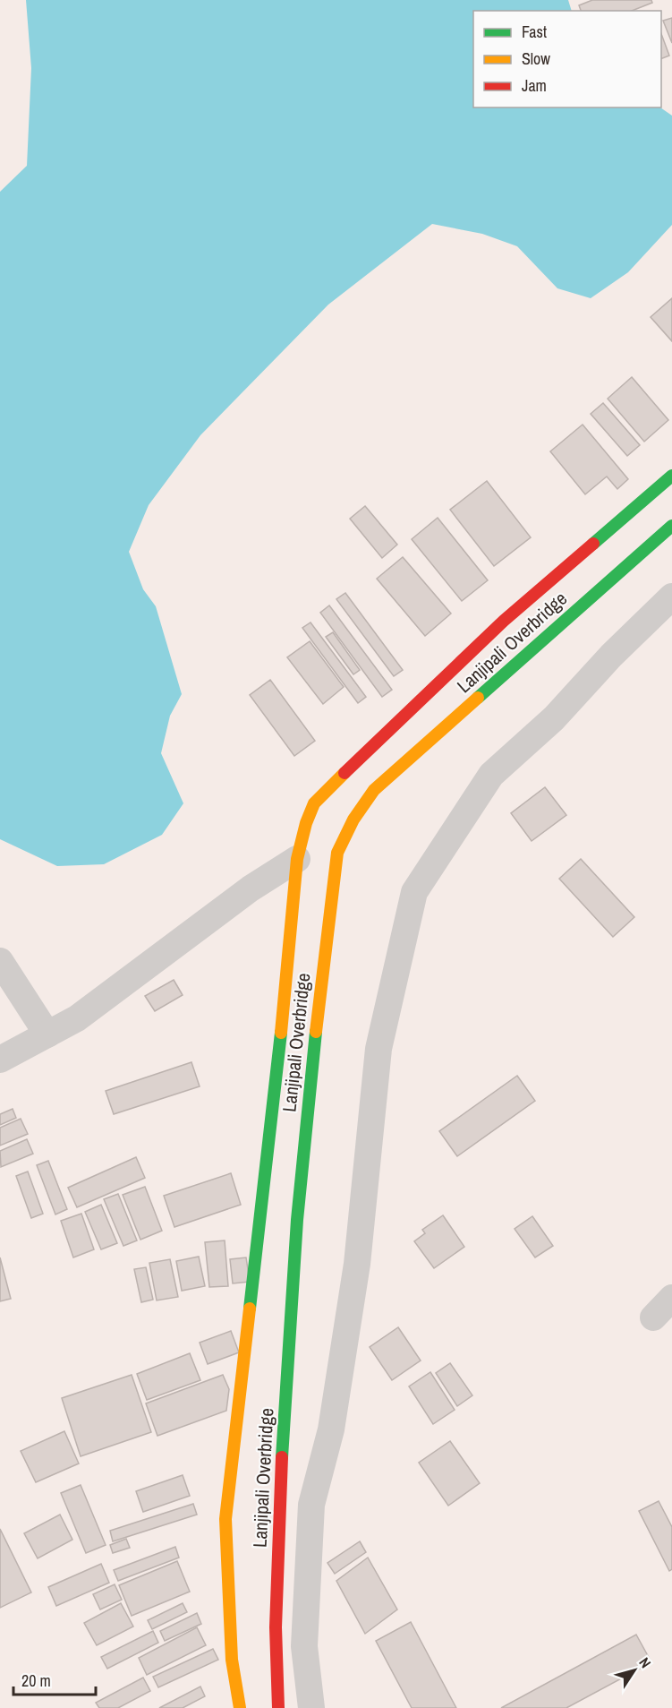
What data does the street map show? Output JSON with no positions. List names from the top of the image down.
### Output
{
  "streets": {
    "street": ["Lanjipali Overbridge"]
  },
  "legend": ["Fast", "Slow", "Jam"],
  "scale_bar": "20 m",
  "north": "top right"
}
